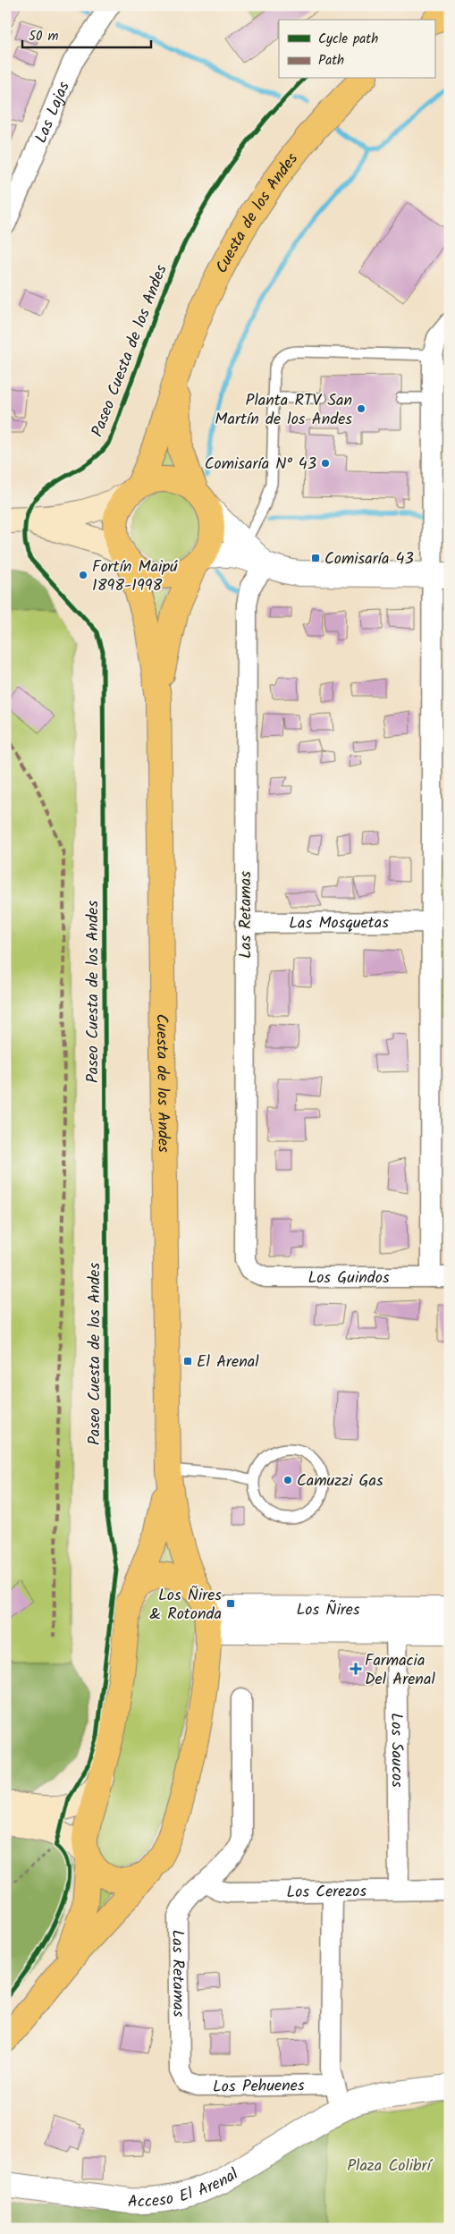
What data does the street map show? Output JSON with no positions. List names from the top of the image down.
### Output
{
  "streets": {
    "main road": ["Cuesta de los Andes"],
    "street": [
      "Las Lajas",
      "Las Retamas",
      "Las Mosquetas",
      "Los Guindos",
      "Los Ñires",
      "Los Saucos",
      "Los Cerezos",
      "Los Pehuenes",
      "Acceso El Arenal"
    ],
    "cycle path": ["Paseo Cuesta de los Andes"]
  },
  "crossings": [
    ["Cuesta de los Andes", "Los Ñires"],
    ["Las Retamas", "Las Mosquetas"],
    ["Las Retamas", "Los Guindos"],
    ["Las Retamas", "Los Cerezos"],
    ["Las Retamas", "Los Pehuenes"],
    ["Los Ñires", "Los Saucos"],
    ["Los Saucos", "Los Cerezos"]
  ],
  "parks": ["Plaza Colibrí"],
  "places": {
    "other": [
      "Planta RTV San Martín de los Andes",
      "Comisaría N° 43",
      "Fortín Maipú 1898-1998",
      "Camuzzi Gas"
    ],
    "transit": ["Comisaría 43", "El Arenal", "Los Ñires & Rotonda"],
    "health": ["Farmacia Del Arenal"]
  },
  "legend": ["Cycle path", "Path"],
  "scale_bar": "50 m"
}
